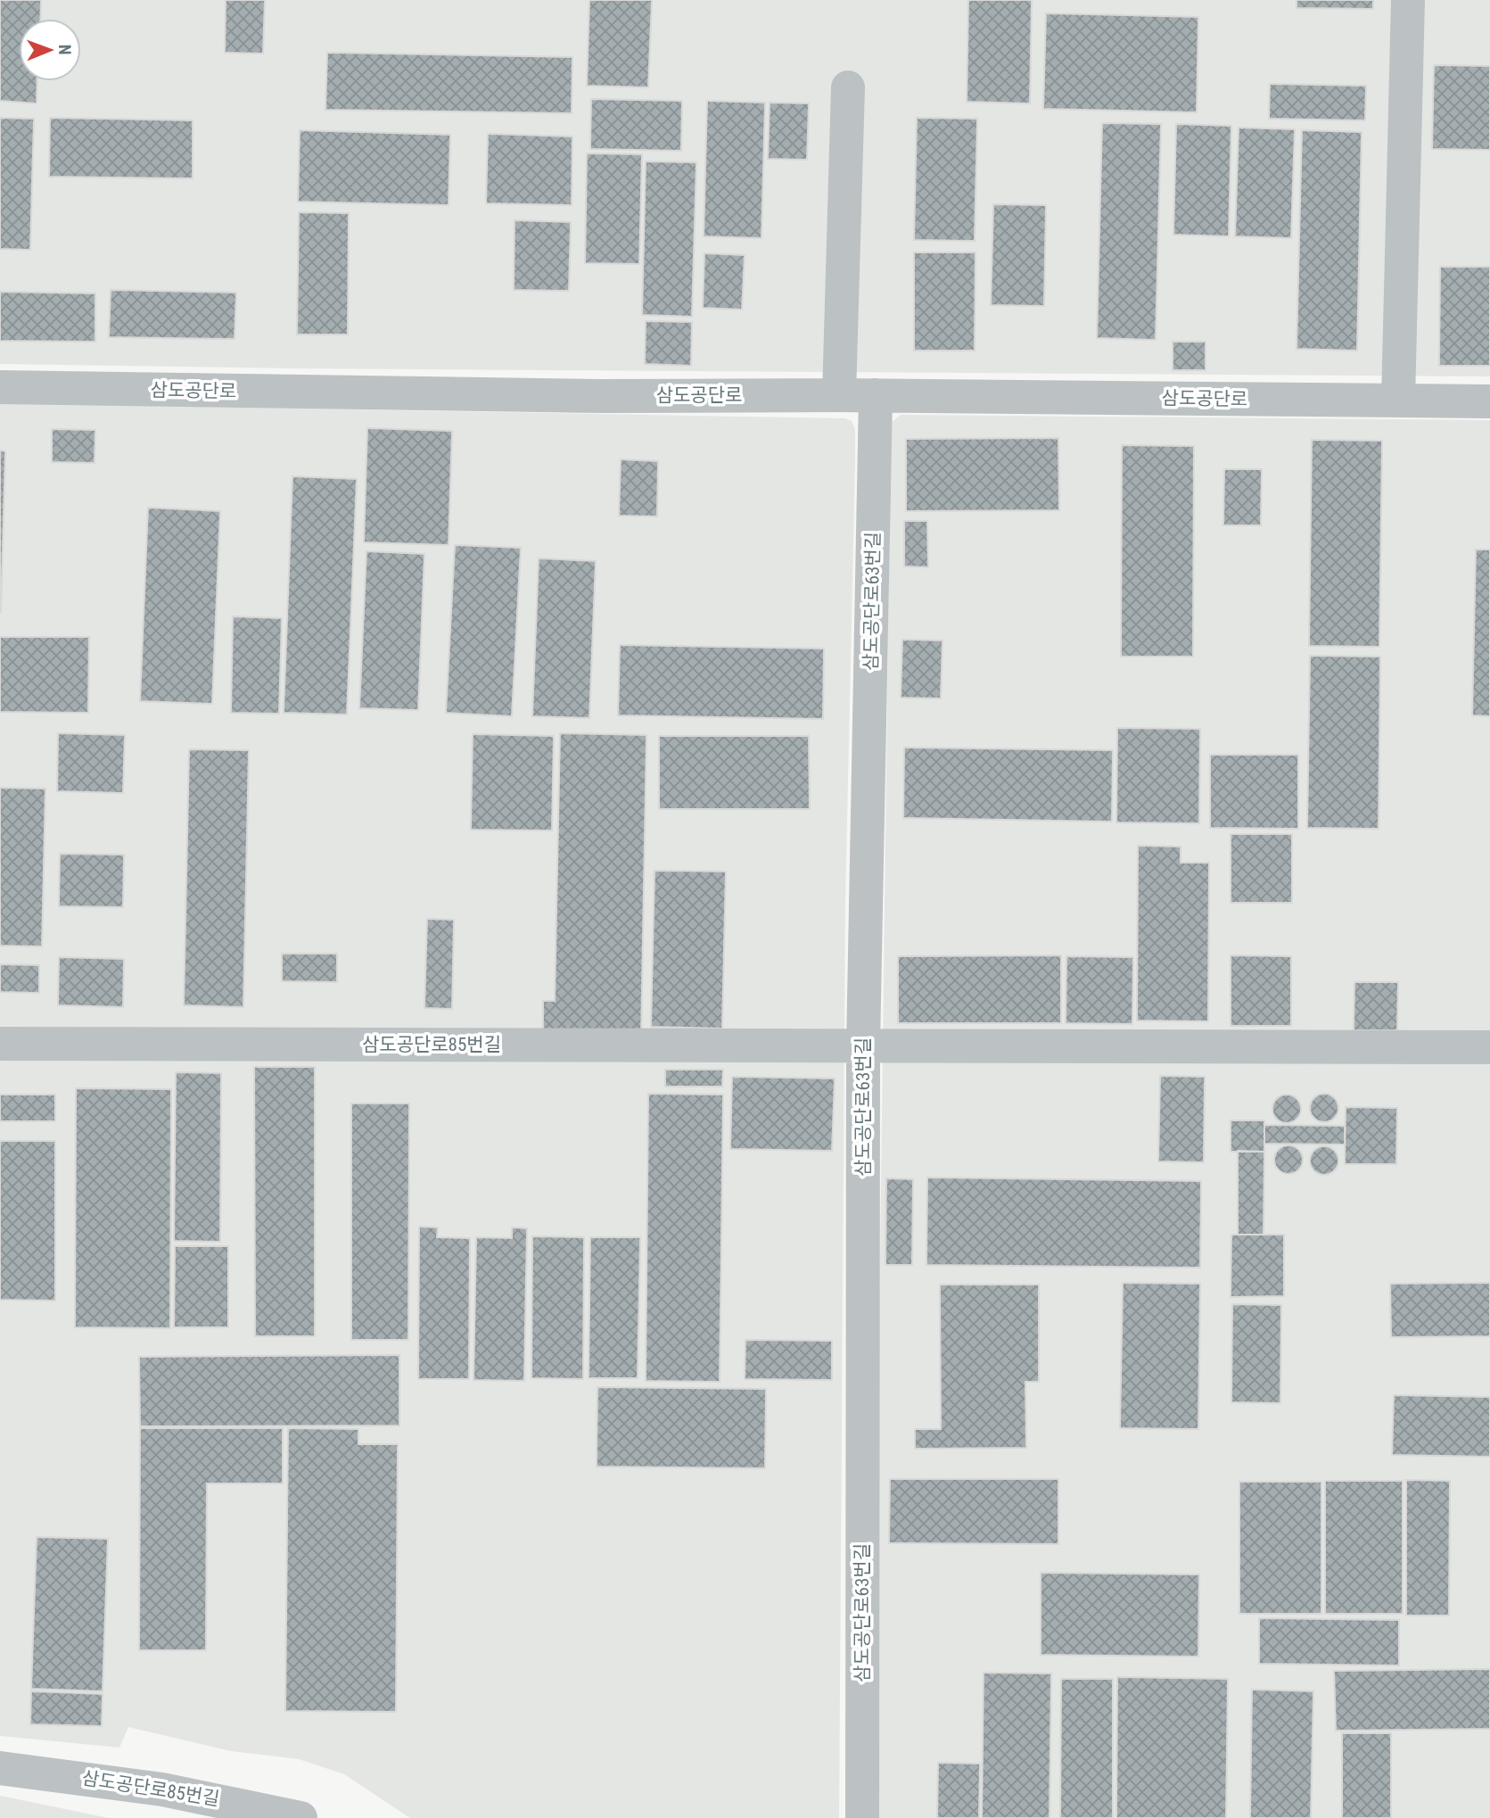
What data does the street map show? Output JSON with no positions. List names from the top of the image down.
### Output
{
  "streets": {
    "street": ["삼도공단로", "삼도공단로63번길", "삼도공단로85번길"]
  },
  "crossings": [
    ["삼도공단로", "삼도공단로63번길"],
    ["삼도공단로63번길", "삼도공단로85번길"]
  ],
  "north": "right"
}
